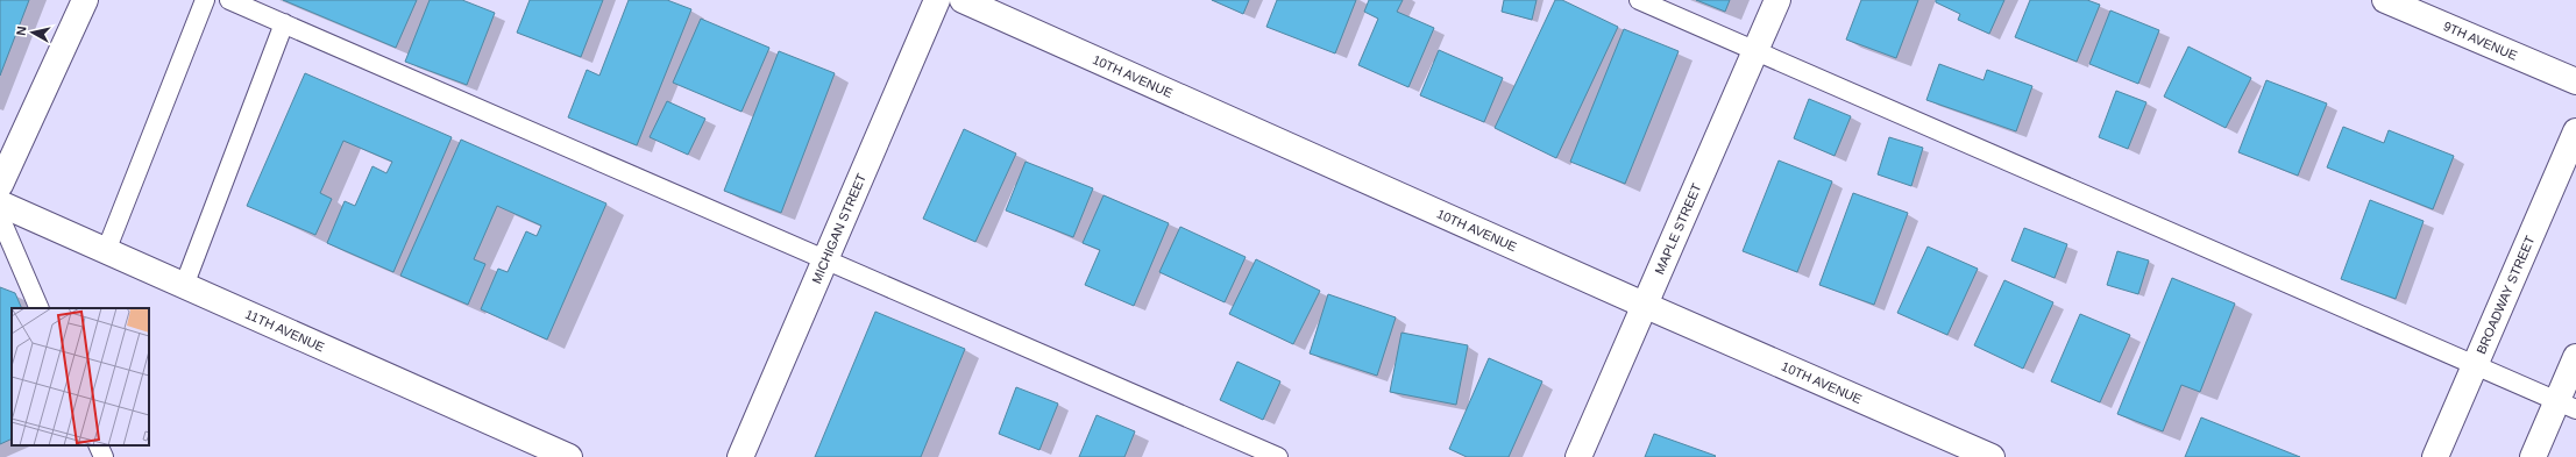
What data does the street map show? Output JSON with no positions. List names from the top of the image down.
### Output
{
  "streets": {
    "street": [
      "9TH AVENUE",
      "10TH AVENUE",
      "MAPLE STREET",
      "MICHIGAN STREET",
      "BROADWAY STREET",
      "11TH AVENUE"
    ]
  },
  "crossings": [
    ["10TH AVENUE", "MAPLE STREET"]
  ],
  "north": "left"
}
